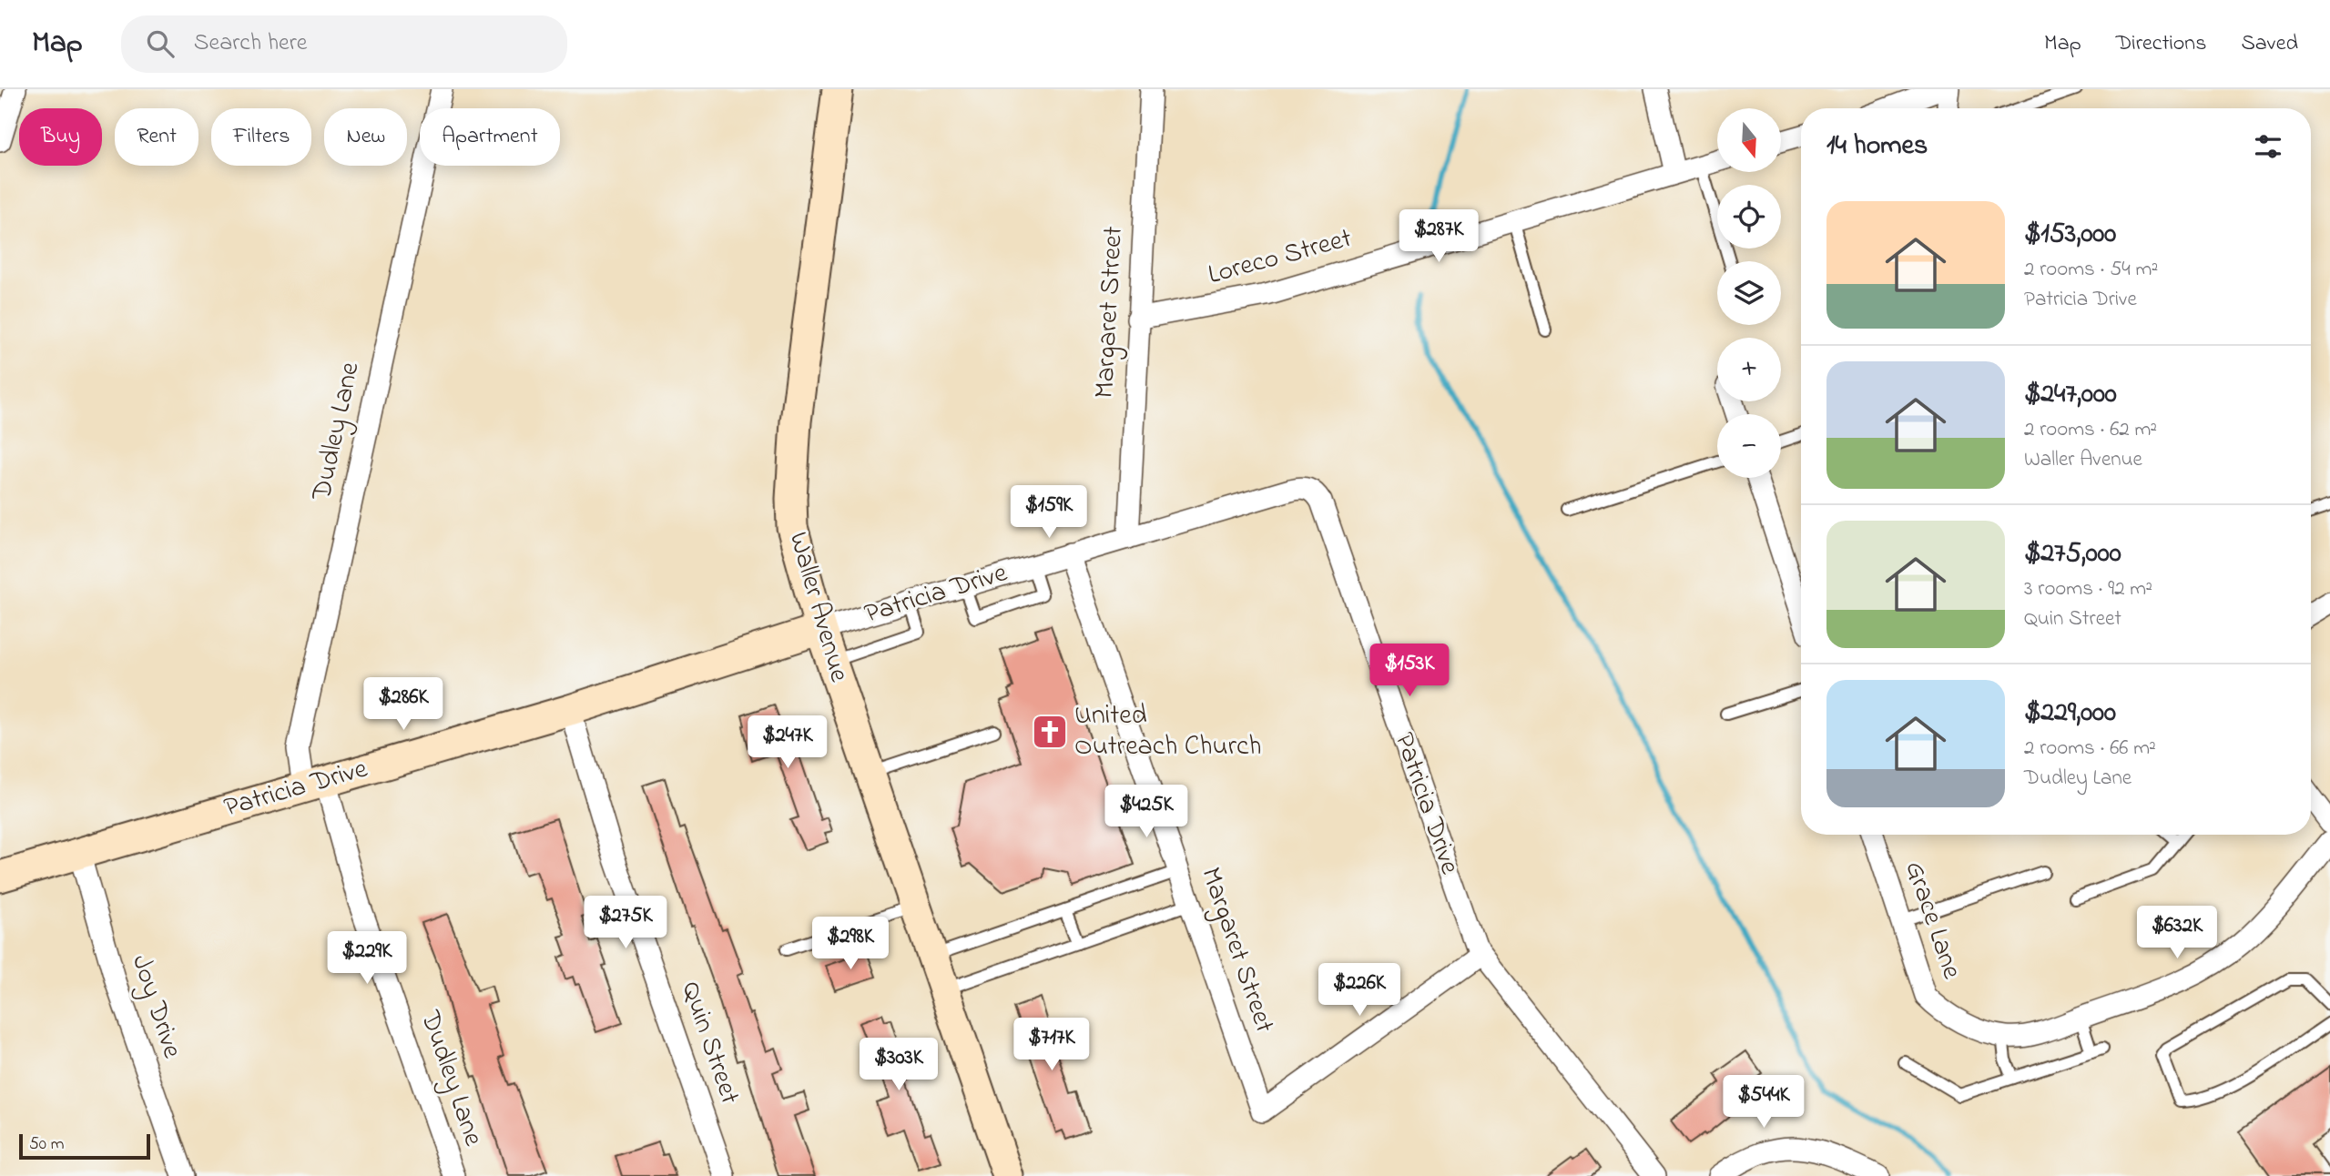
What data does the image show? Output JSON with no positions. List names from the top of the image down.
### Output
{
  "streets": {
    "street": [
      "Loreco Street",
      "Margaret Street",
      "Dudley Lane",
      "Patricia Drive",
      "Waller Avenue",
      "Grace Lane",
      "Joy Drive",
      "Quin Street"
    ]
  },
  "crossings": [
    ["Loreco Street", "Margaret Street"],
    ["Margaret Street", "Patricia Drive"],
    ["Dudley Lane", "Patricia Drive"],
    ["Patricia Drive", "Waller Avenue"],
    ["Patricia Drive", "Joy Drive"],
    ["Patricia Drive", "Quin Street"]
  ],
  "places": {
    "church": ["United Outreach Church"]
  },
  "scale_bar": "50 m",
  "north": "bottom",
  "page": {
    "header": "Map",
    "search": "Search here",
    "nav": ["Map", "Directions", "Saved"],
    "map_buttons": ["+", "−"],
    "chip": [
      "Buy",
      "Rent",
      "Filters",
      "New",
      "Apartment"
    ],
    "heading": "14 homes",
    "list": [
      {
        "name": "$153,000",
        "note": "2 rooms · 54 m² · Patricia Drive"
      },
      {
        "name": "$247,000",
        "note": "2 rooms · 62 m² · Waller Avenue"
      },
      {
        "name": "$275,000",
        "note": "3 rooms · 92 m² · Quin Street"
      },
      {
        "name": "$229,000",
        "note": "2 rooms · 66 m² · Dudley Lane"
      }
    ],
    "price": [
      "$287K",
      "$159K",
      "$153K",
      "$286K",
      "$247K",
      "$425K",
      "$275K",
      "$632K",
      "$298K",
      "$229K",
      "$226K",
      "$717K",
      "$303K",
      "$544K"
    ],
    "scale": "50 m"
  }
}
